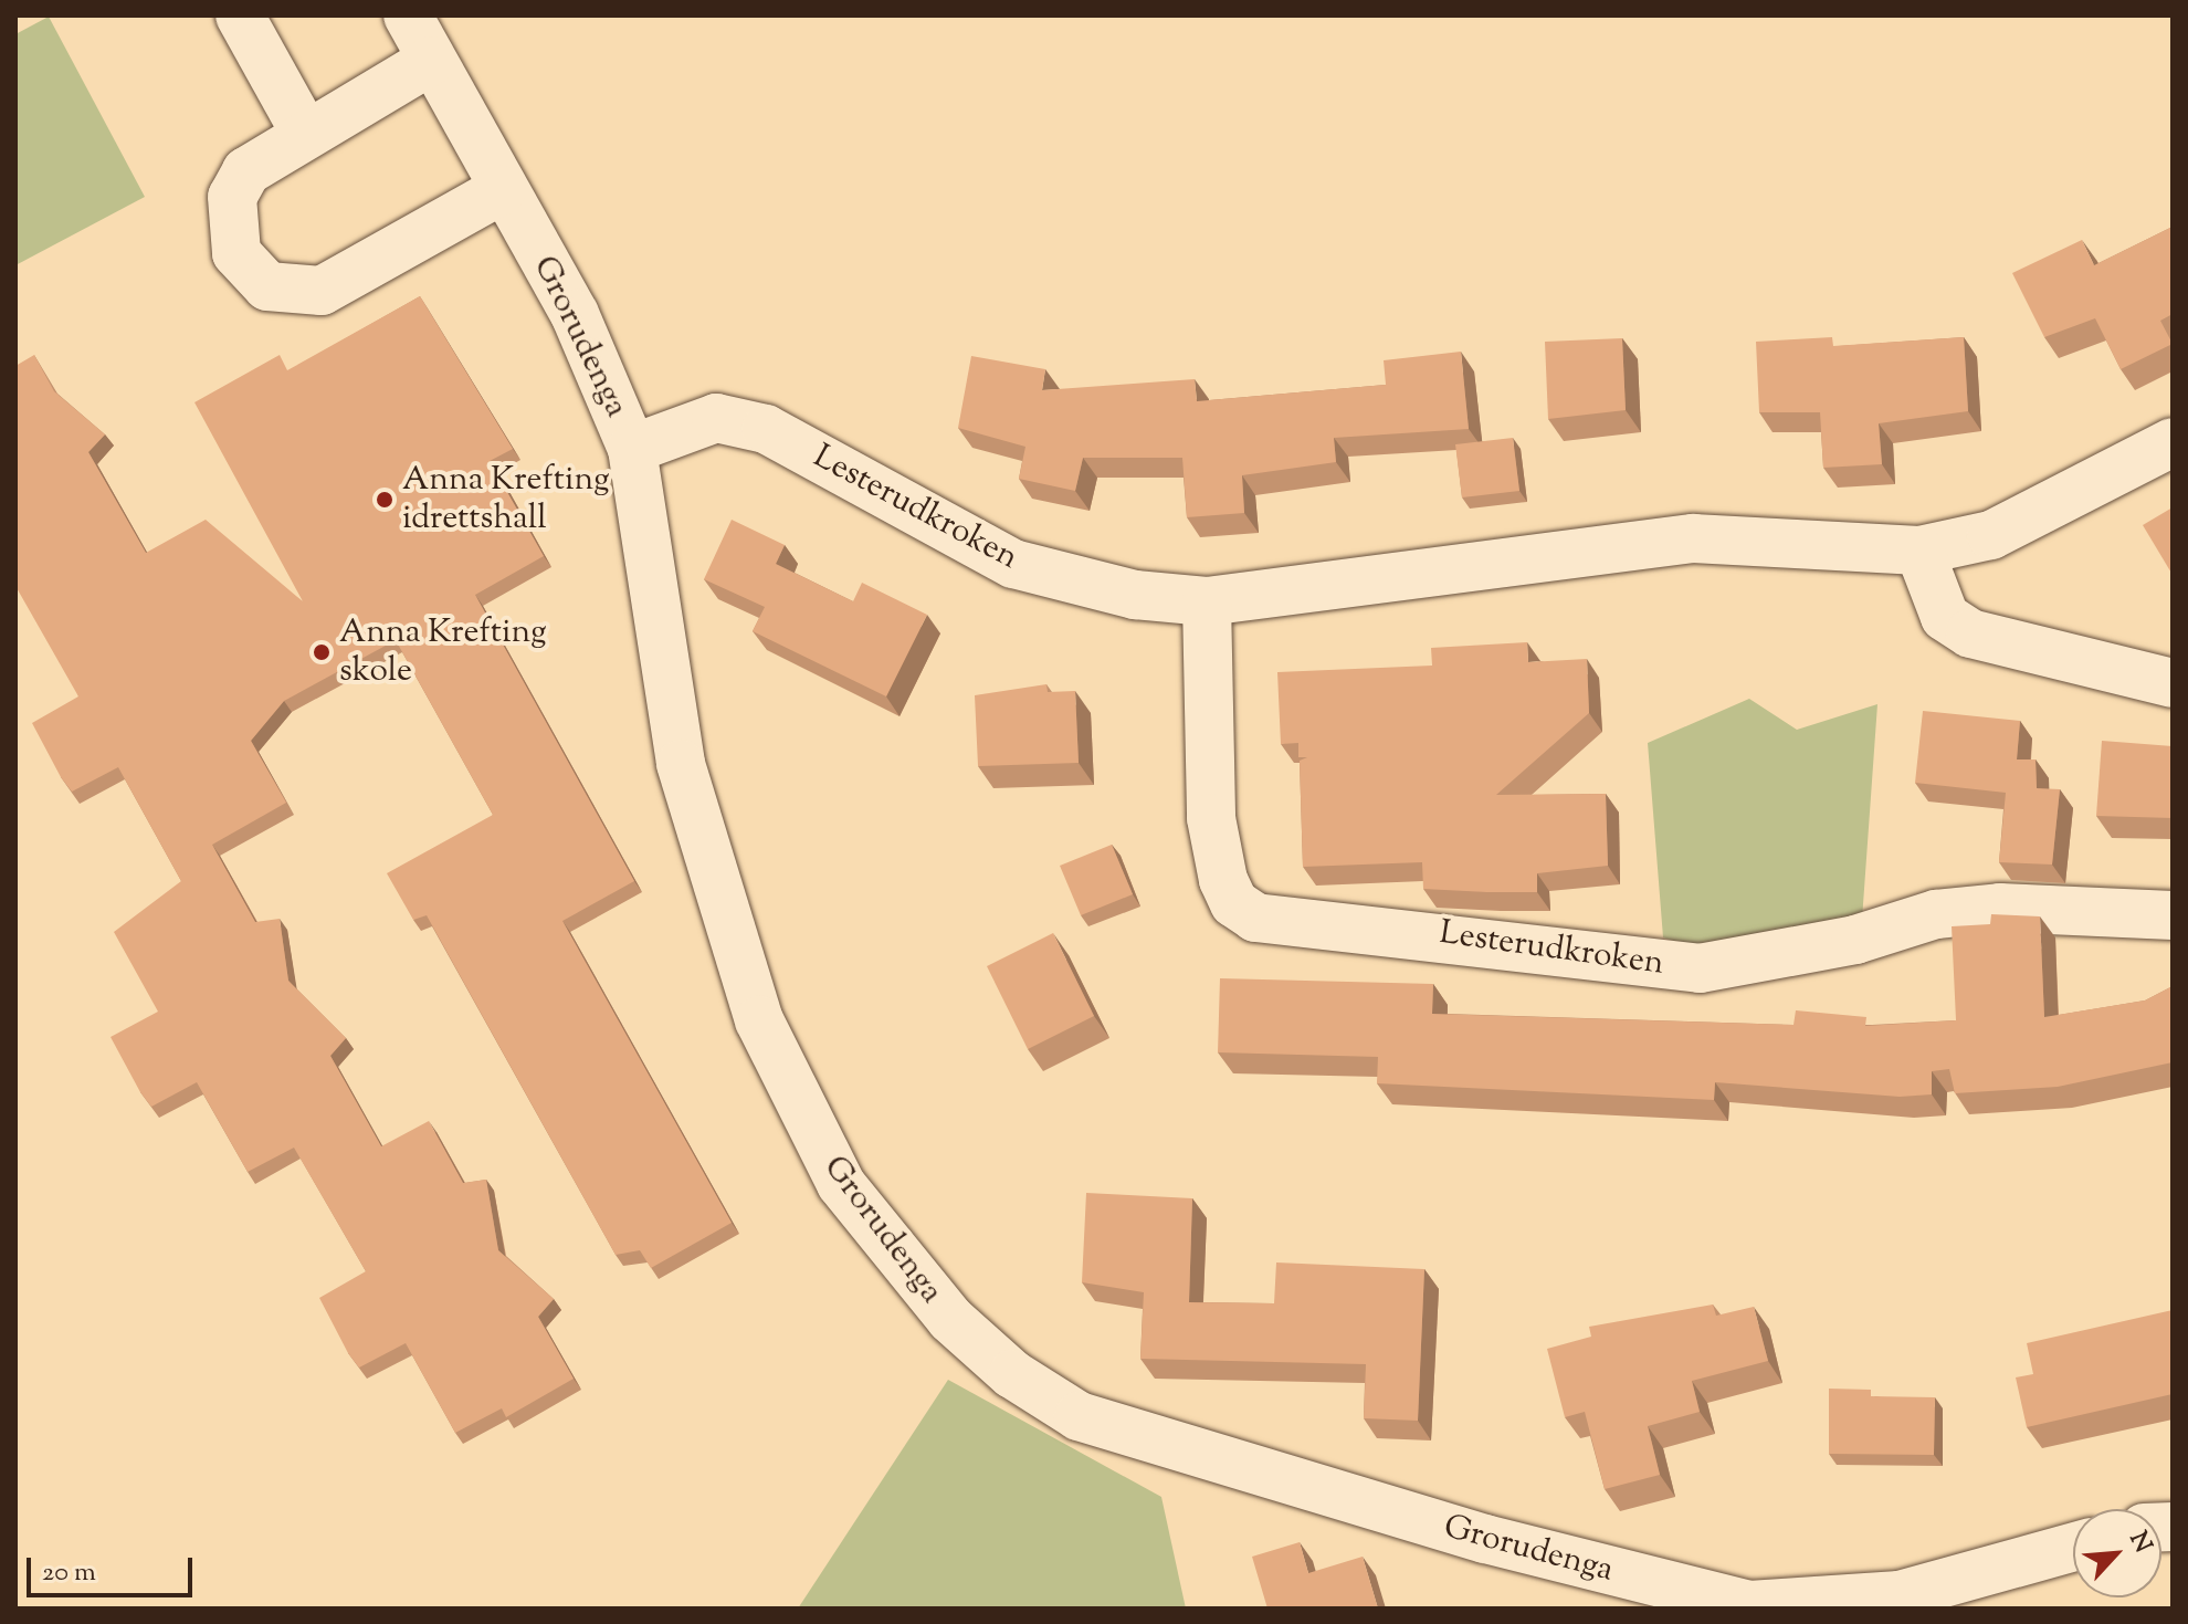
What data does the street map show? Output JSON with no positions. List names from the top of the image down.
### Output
{
  "streets": {
    "street": ["Grorudenga", "Lesterudkroken"]
  },
  "crossings": [
    ["Grorudenga", "Lesterudkroken"]
  ],
  "places": ["Anna Krefting idrettshall", "Anna Krefting skole"],
  "scale_bar": "20 m",
  "north": "top right"
}
